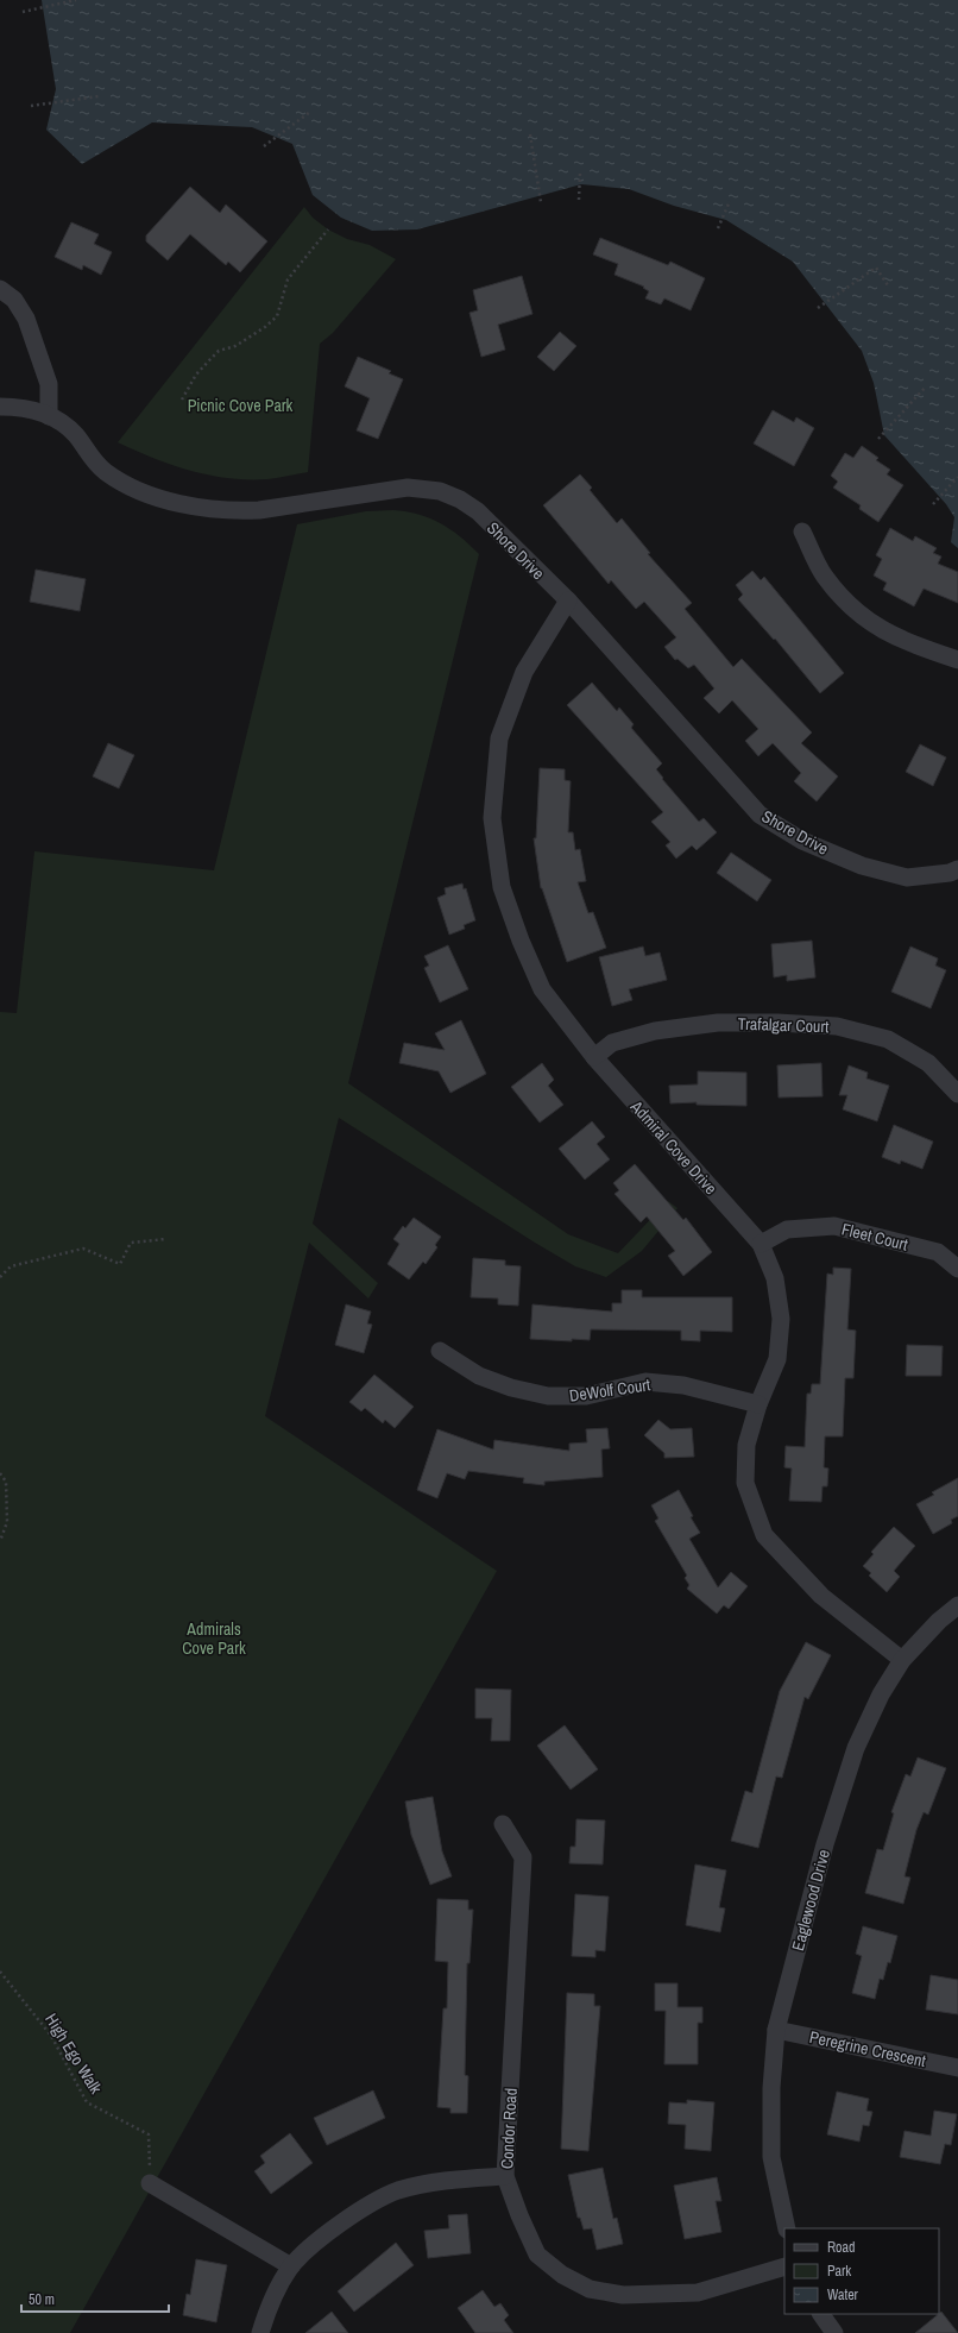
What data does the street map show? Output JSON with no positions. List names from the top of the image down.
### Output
{
  "streets": {
    "street": [
      "Shore Drive",
      "Trafalgar Court",
      "Admiral Cove Drive",
      "Fleet Court",
      "DeWolf Court",
      "Eaglewood Drive",
      "Peregrine Crescent",
      "Condor Road"
    ],
    "path": ["High Ego Walk"]
  },
  "crossings": [
    ["Shore Drive", "Admiral Cove Drive"],
    ["Trafalgar Court", "Admiral Cove Drive"],
    ["Admiral Cove Drive", "Fleet Court"],
    ["Admiral Cove Drive", "DeWolf Court"],
    ["Admiral Cove Drive", "Eaglewood Drive"],
    ["Eaglewood Drive", "Peregrine Crescent"]
  ],
  "parks": ["Picnic Cove Park", "Admirals Cove Park"],
  "legend": ["Road", "Park", "Water"],
  "scale_bar": "50 m"
}
